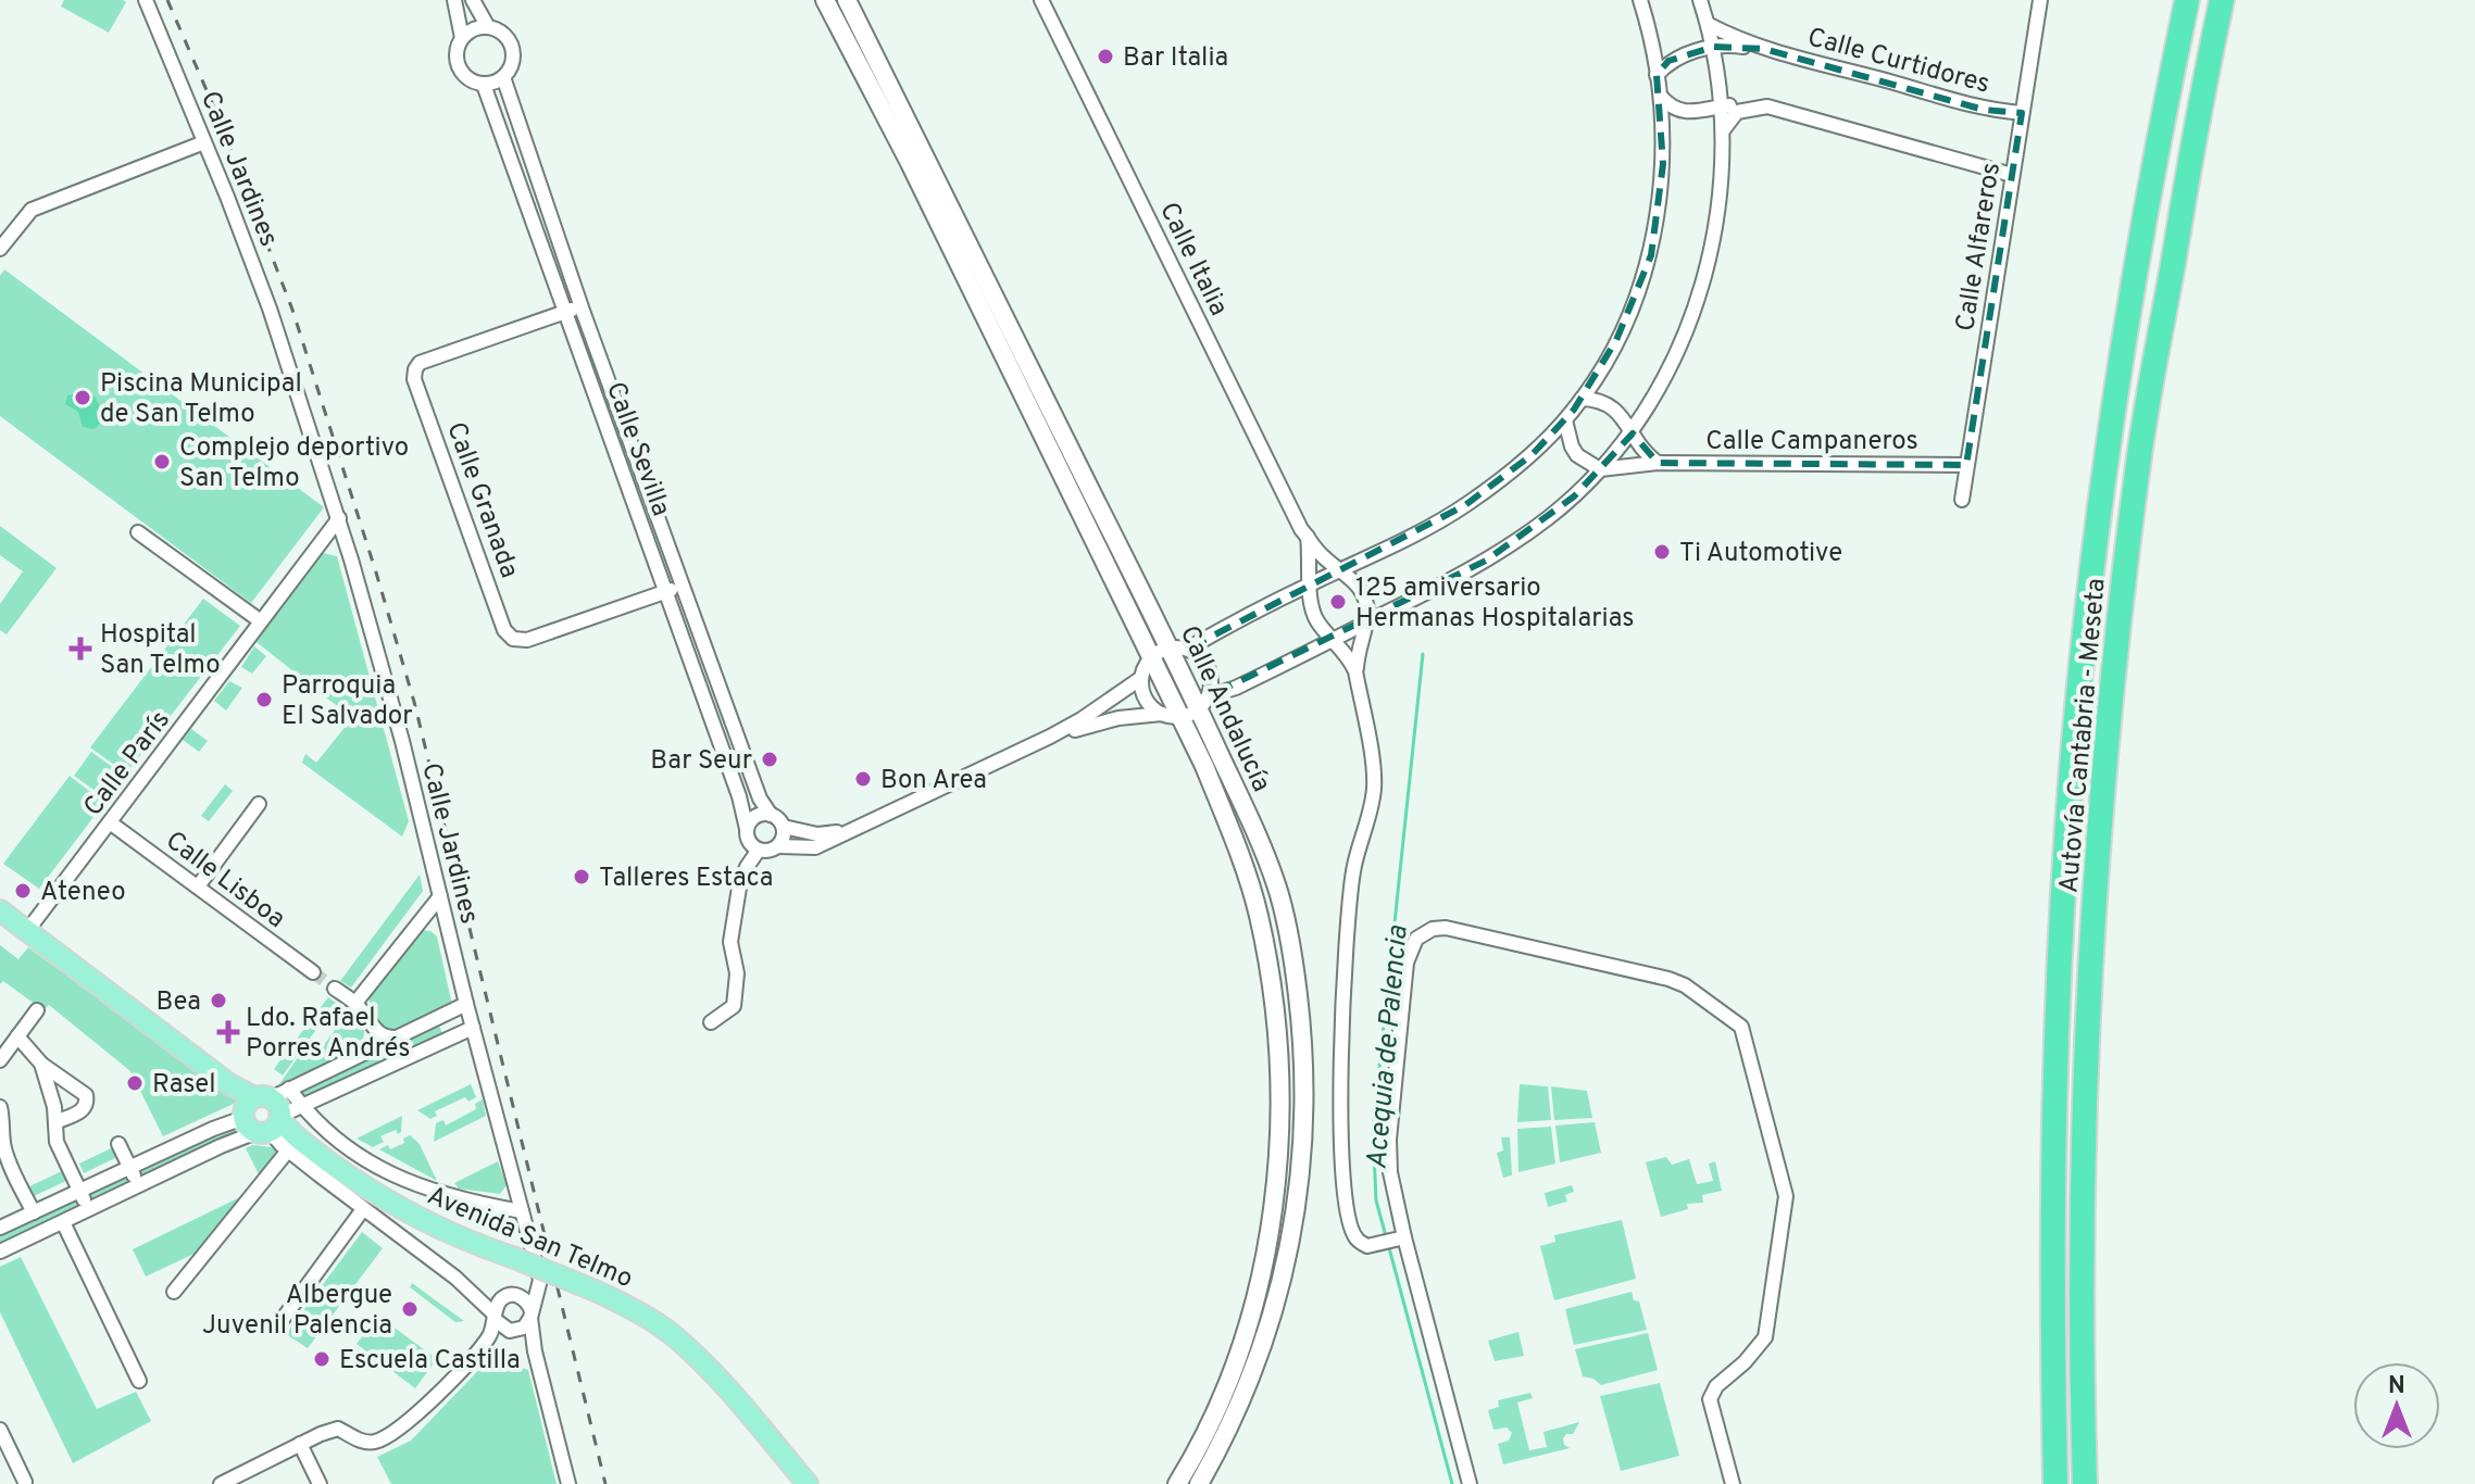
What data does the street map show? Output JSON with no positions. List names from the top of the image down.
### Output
{
  "streets": {
    "highway": ["Autovía Cantabria - Meseta"],
    "main road": ["Calle Andalucía", "Avenida San Telmo"],
    "street": [
      "Calle Curtidores",
      "Calle Jardines",
      "Calle Alfareros",
      "Calle Italia",
      "Calle Campaneros",
      "Calle Sevilla",
      "Calle Granada",
      "Calle París",
      "Calle Lisboa"
    ]
  },
  "crossings": [
    ["Calle Curtidores", "Calle Alfareros"],
    ["Calle Jardines", "Calle París"],
    ["Calle Alfareros", "Calle Campaneros"],
    ["Calle Sevilla", "Calle Granada"],
    ["Calle París", "Calle Lisboa"],
    ["Calle París", "Avenida San Telmo"]
  ],
  "water": ["Acequia de Palencia"],
  "places": {
    "other": [
      "Bar Italia",
      "Piscina Municipal de San Telmo",
      "Complejo deportivo San Telmo",
      "Ti Automotive",
      "125 amiversario Hermanas Hospitalarias",
      "Parroquia El Salvador",
      "Bar Seur",
      "Bon Area",
      "Talleres Estaca",
      "Ateneo",
      "Bea",
      "Rasel",
      "Albergue Juvenil Palencia",
      "Escuela Castilla"
    ],
    "health": ["Hospital San Telmo", "Ldo. Rafael Porres Andrés"]
  },
  "north": "top"
}
